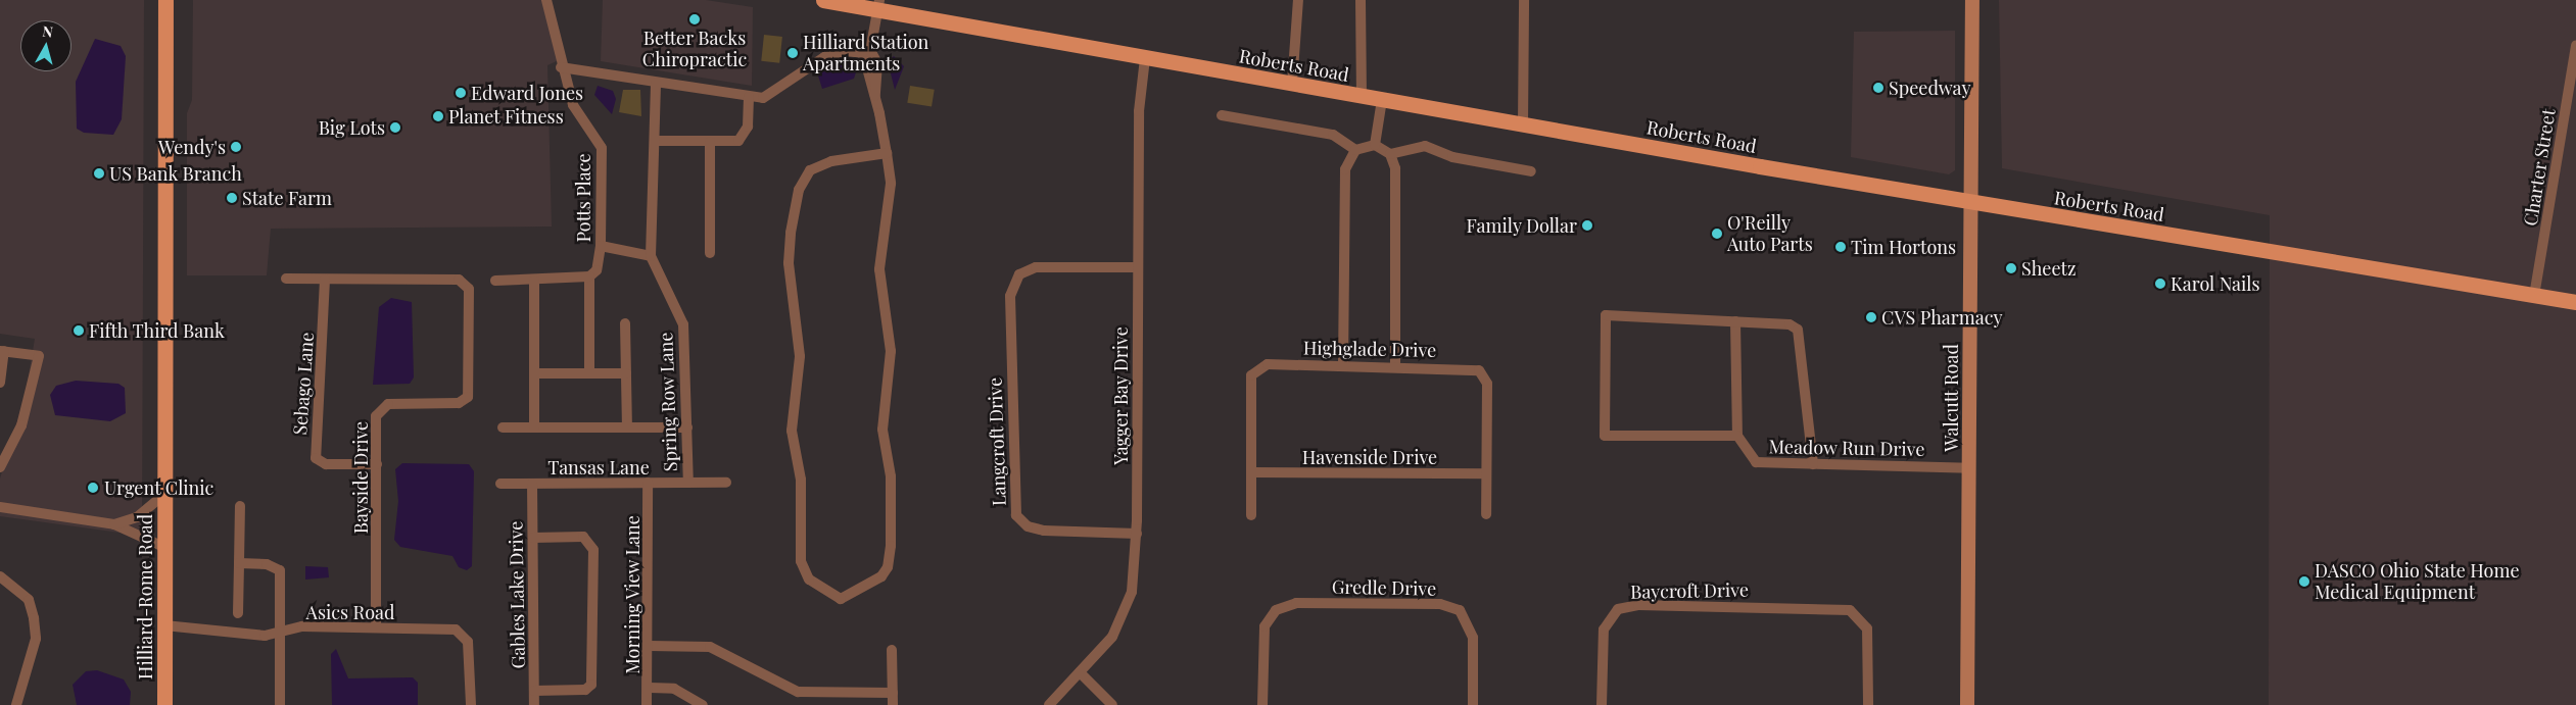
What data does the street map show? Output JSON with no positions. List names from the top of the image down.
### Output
{
  "streets": {
    "main road": ["Roberts Road", "Hilliard-Rome Road"],
    "street": [
      "Charter Street",
      "Potts Place",
      "Highglade Drive",
      "Sebago Lane",
      "Yagger Bay Drive",
      "Walcutt Road",
      "Spring Row Lane",
      "Langcroft Drive",
      "Meadow Run Drive",
      "Havenside Drive",
      "Tansas Lane",
      "Bayside Drive",
      "Gredle Drive",
      "Baycroft Drive",
      "Gables Lake Drive",
      "Morning View Lane",
      "Asics Road"
    ]
  },
  "crossings": [
    ["Roberts Road", "Charter Street"],
    ["Roberts Road", "Yagger Bay Drive"],
    ["Roberts Road", "Walcutt Road"],
    ["Highglade Drive", "Havenside Drive"],
    ["Sebago Lane", "Bayside Drive"],
    ["Yagger Bay Drive", "Langcroft Drive"],
    ["Walcutt Road", "Meadow Run Drive"],
    ["Spring Row Lane", "Tansas Lane"],
    ["Tansas Lane", "Gables Lake Drive"],
    ["Tansas Lane", "Morning View Lane"],
    ["Bayside Drive", "Asics Road"],
    ["Hilliard-Rome Road", "Asics Road"]
  ],
  "places": [
    "Better Backs Chiropractic",
    "Hilliard Station Apartments",
    "Speedway",
    "Edward Jones",
    "Planet Fitness",
    "Big Lots",
    "Wendy's",
    "US Bank Branch",
    "State Farm",
    "Family Dollar",
    "O'Reilly Auto Parts",
    "Tim Hortons",
    "Sheetz",
    "Karol Nails",
    "CVS Pharmacy",
    "Fifth Third Bank",
    "Urgent Clinic",
    "DASCO Ohio State Home Medical Equipment"
  ],
  "north": "top"
}
